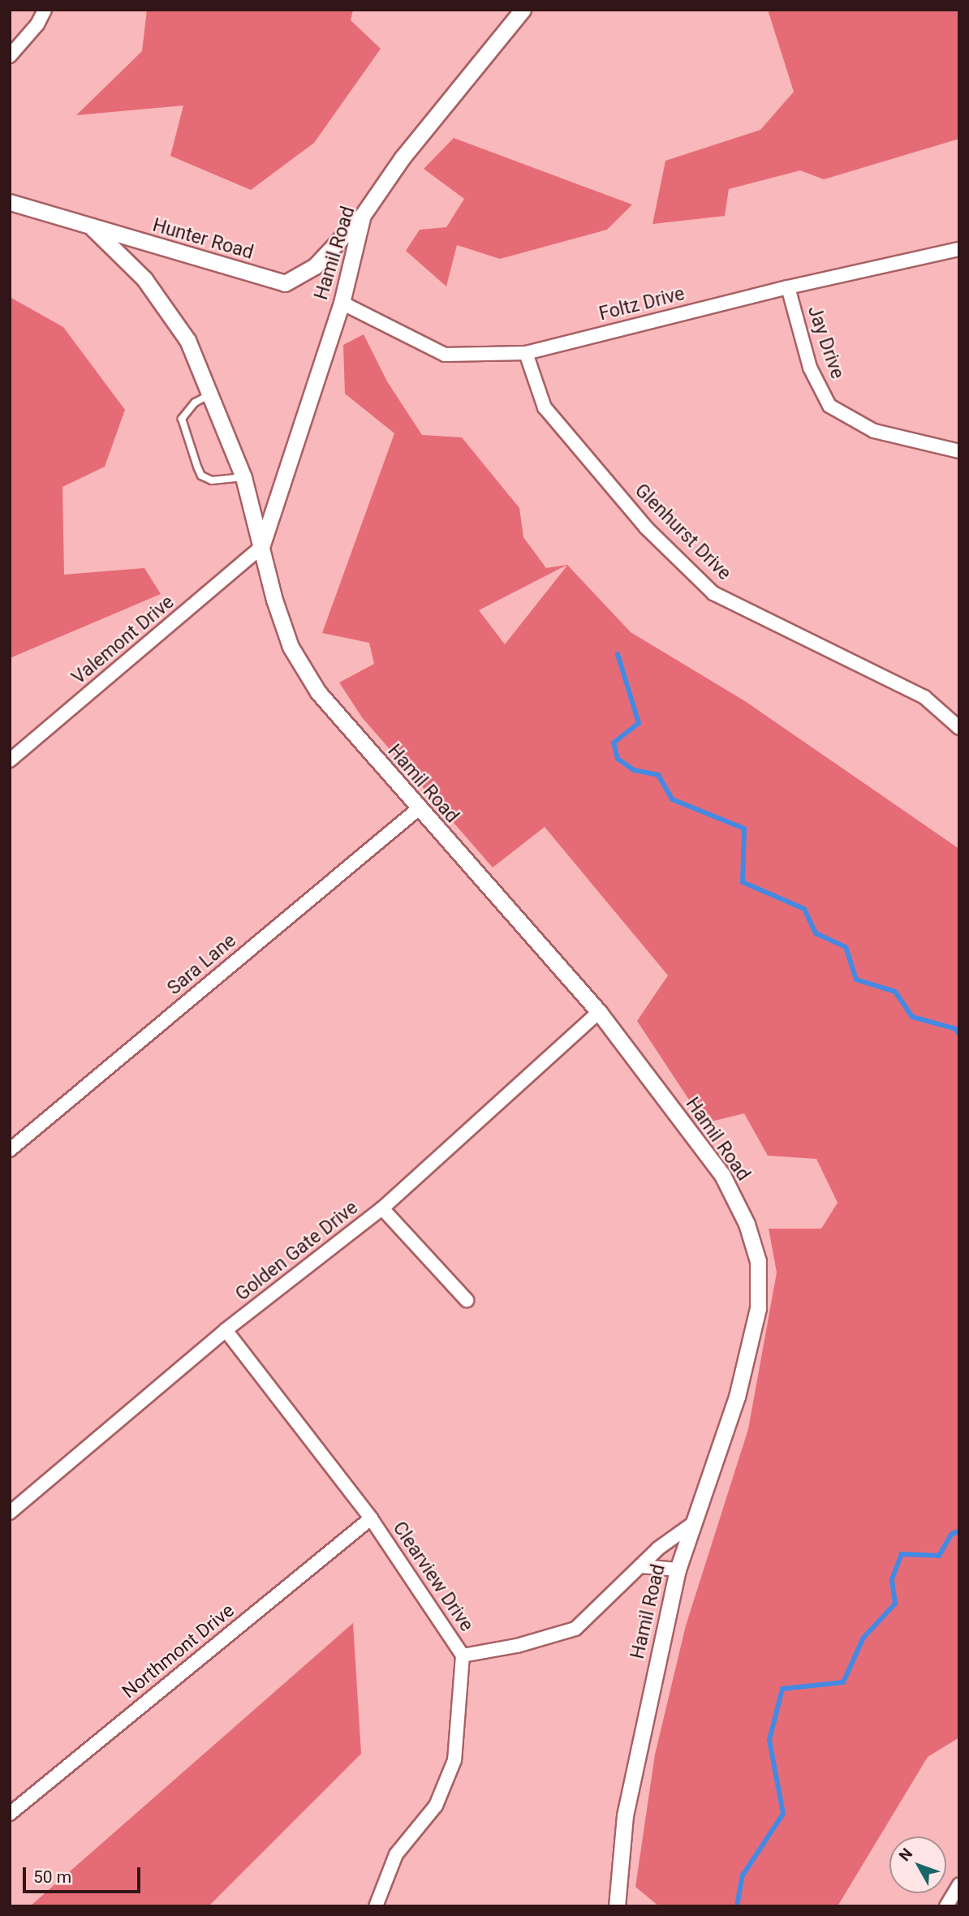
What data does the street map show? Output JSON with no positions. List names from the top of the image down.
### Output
{
  "streets": {
    "street": [
      "Hunter Road",
      "Hamil Road",
      "Foltz Drive",
      "Jay Drive",
      "Glenhurst Drive",
      "Valemont Drive",
      "Sara Lane",
      "Golden Gate Drive",
      "Clearview Drive",
      "Northmont Drive"
    ]
  },
  "crossings": [
    ["Hunter Road", "Hamil Road"],
    ["Hamil Road", "Foltz Drive"],
    ["Hamil Road", "Valemont Drive"],
    ["Hamil Road", "Sara Lane"],
    ["Hamil Road", "Golden Gate Drive"],
    ["Foltz Drive", "Jay Drive"],
    ["Foltz Drive", "Glenhurst Drive"],
    ["Golden Gate Drive", "Clearview Drive"],
    ["Clearview Drive", "Northmont Drive"]
  ],
  "scale_bar": "50 m",
  "north": "top left"
}
